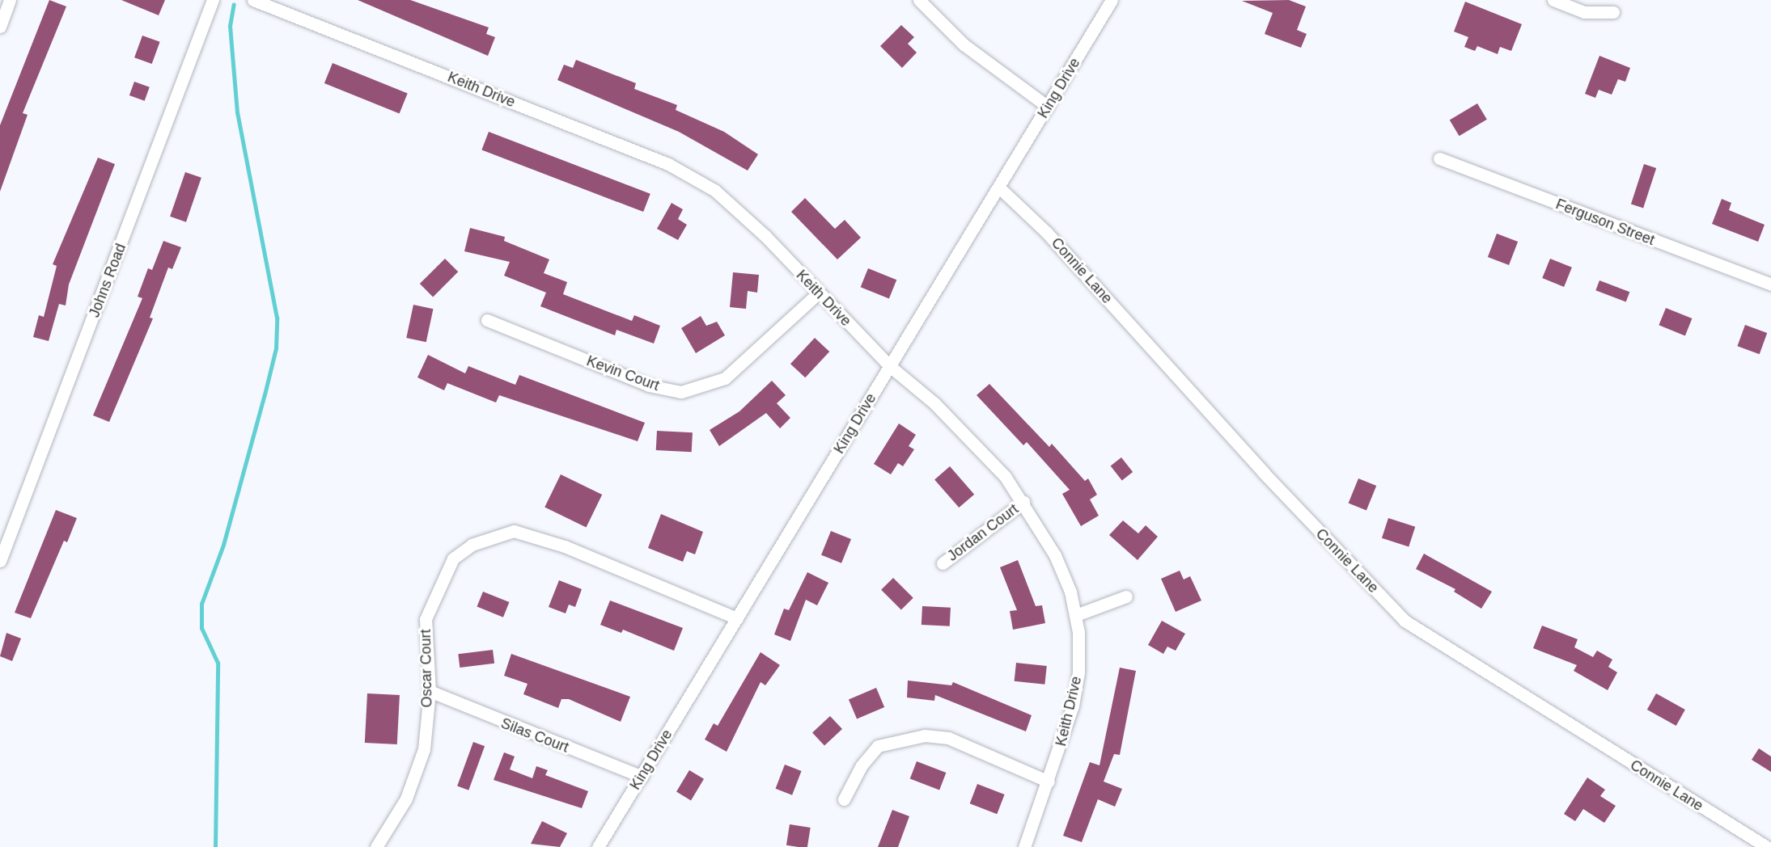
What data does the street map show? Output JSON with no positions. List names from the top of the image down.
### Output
{
  "streets": {
    "street": [
      "King Drive",
      "Keith Drive",
      "Ferguson Street",
      "Connie Lane",
      "Johns Road",
      "Kevin Court",
      "Jordan Court",
      "Oscar Court",
      "Silas Court"
    ]
  },
  "crossings": [
    ["King Drive", "Keith Drive"],
    ["King Drive", "Connie Lane"],
    ["King Drive", "Oscar Court"],
    ["King Drive", "Silas Court"],
    ["Keith Drive", "Kevin Court"],
    ["Keith Drive", "Jordan Court"],
    ["Oscar Court", "Silas Court"]
  ]
}
